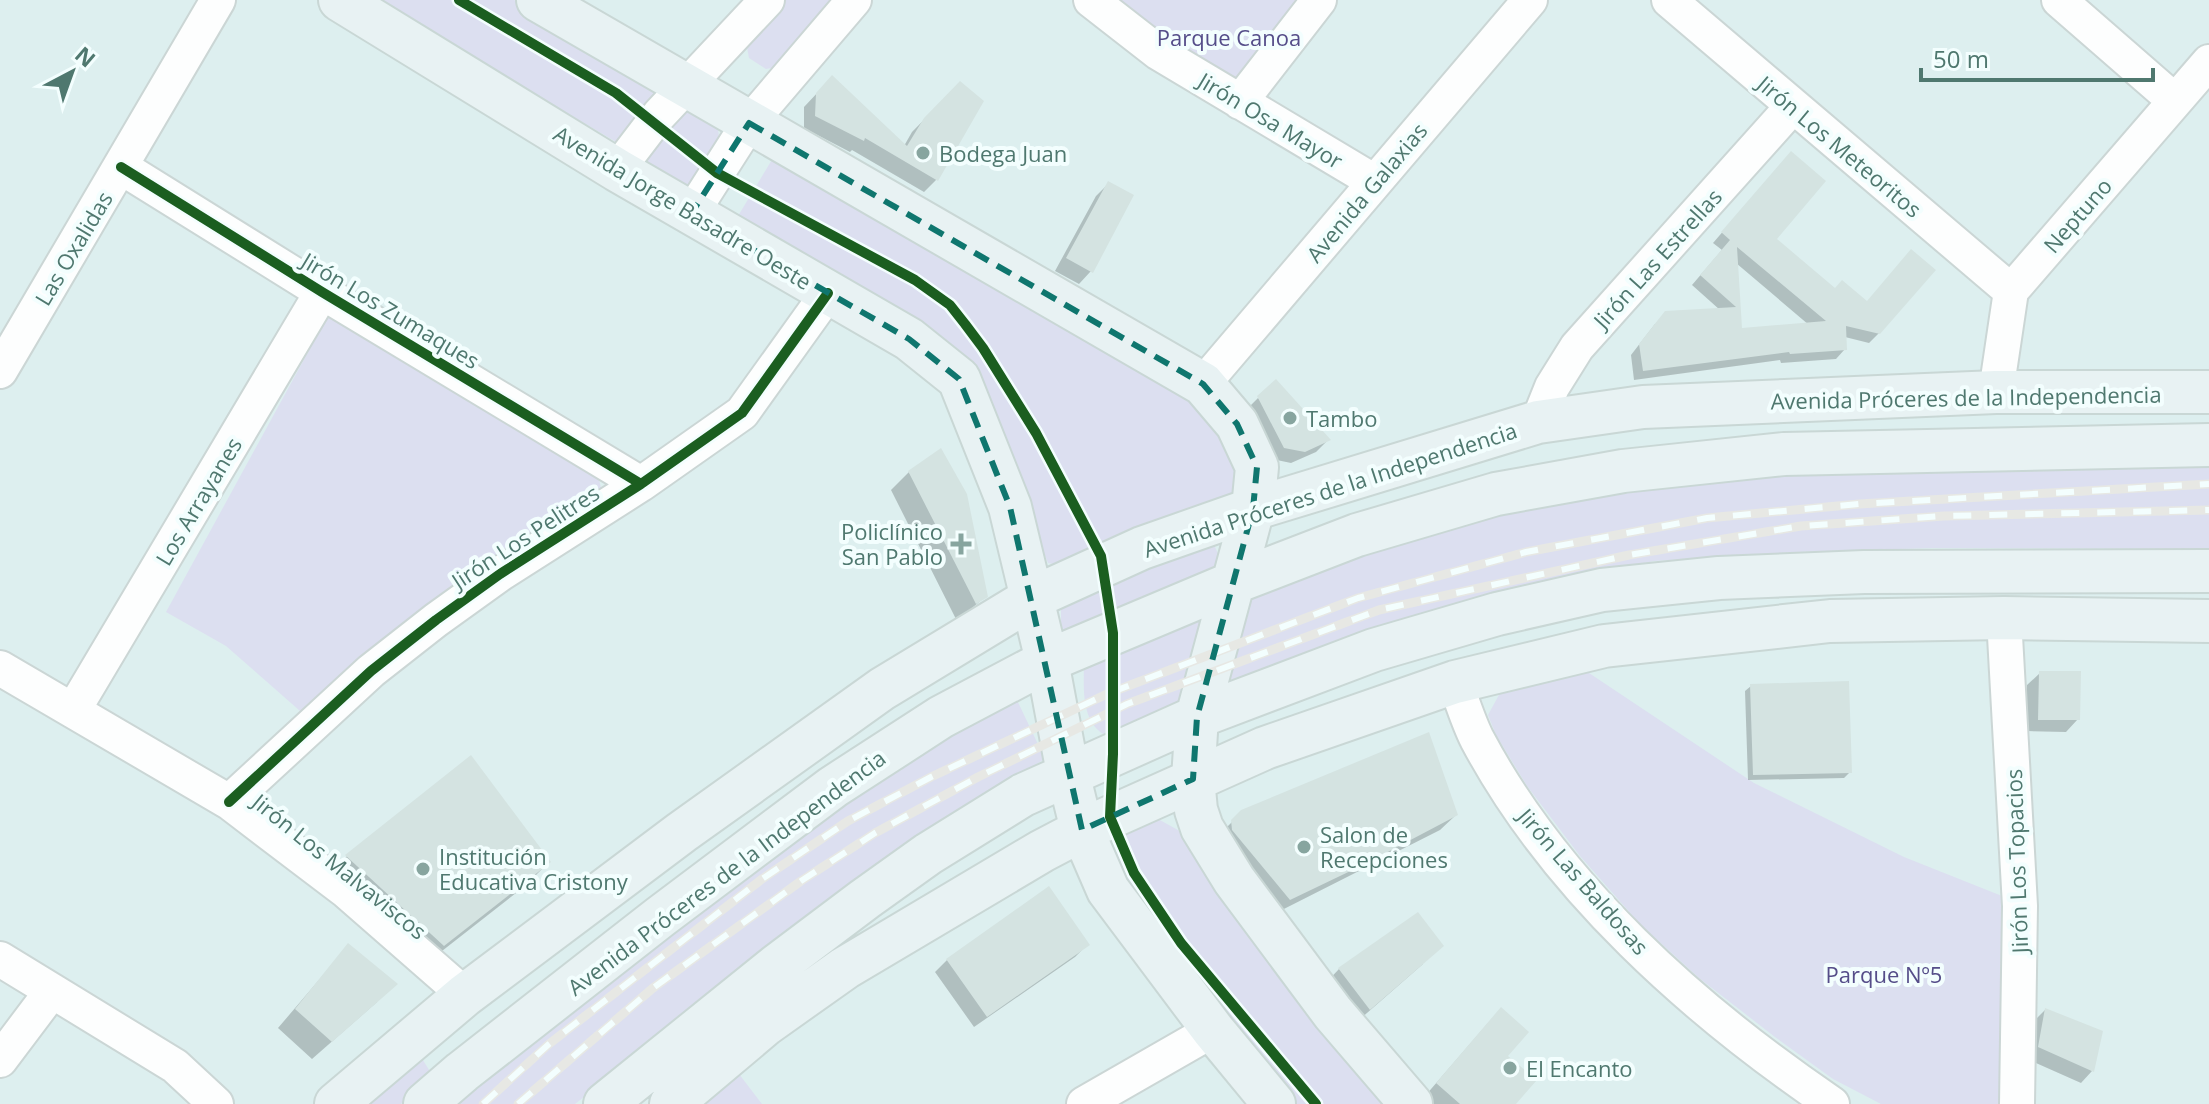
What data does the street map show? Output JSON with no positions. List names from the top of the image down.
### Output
{
  "streets": {
    "main road": ["Avenida Jorge Basadre Oeste", "Avenida Próceres de la Independencia"],
    "street": [
      "Jirón Osa Mayor",
      "Jirón Los Meteoritos",
      "Avenida Galaxias",
      "Neptuno",
      "Las Oxalidas",
      "Jirón Las Estrellas",
      "Jirón Los Zumaques",
      "Los Arrayanes",
      "Jirón Los Pelitres",
      "Jirón Los Topacios",
      "Jirón Los Malvaviscos",
      "Jirón Las Baldosas"
    ]
  },
  "crossings": [
    ["Jirón Osa Mayor", "Avenida Galaxias"],
    ["Jirón Los Meteoritos", "Neptuno"],
    ["Jirón Los Meteoritos", "Jirón Las Estrellas"],
    ["Avenida Jorge Basadre Oeste", "Avenida Próceres de la Independencia"],
    ["Avenida Jorge Basadre Oeste", "Jirón Los Pelitres"],
    ["Las Oxalidas", "Jirón Los Zumaques"],
    ["Jirón Las Estrellas", "Avenida Próceres de la Independencia"],
    ["Jirón Los Zumaques", "Los Arrayanes"],
    ["Jirón Los Zumaques", "Jirón Los Pelitres"],
    ["Avenida Próceres de la Independencia", "Jirón Los Malvaviscos"],
    ["Los Arrayanes", "Jirón Los Malvaviscos"],
    ["Jirón Los Pelitres", "Jirón Los Malvaviscos"]
  ],
  "parks": ["Parque Canoa", "Parque Nº5"],
  "places": {
    "other": [
      "Bodega Juan",
      "Tambo",
      "Salon de Recepciones",
      "Institución Educativa Cristony",
      "El Encanto"
    ],
    "health": ["Policlínico San Pablo"]
  },
  "scale_bar": "50 m",
  "north": "top right"
}
